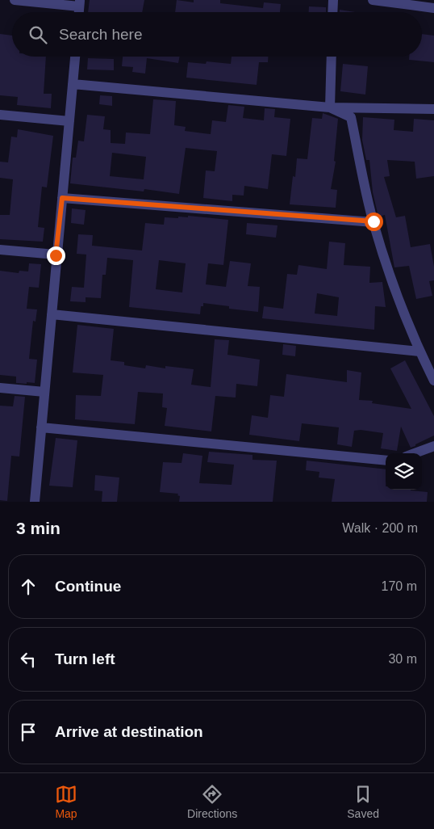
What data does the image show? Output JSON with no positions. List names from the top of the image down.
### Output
{
  "page": {
    "search": "Search here",
    "heading": ["3 min", "Walk · 200 m"],
    "list": [
      ["Continue", "170 m"],
      ["Turn left", "30 m"],
      "Arrive at destination"
    ],
    "nav": ["Map", "Directions", "Saved"]
  }
}
